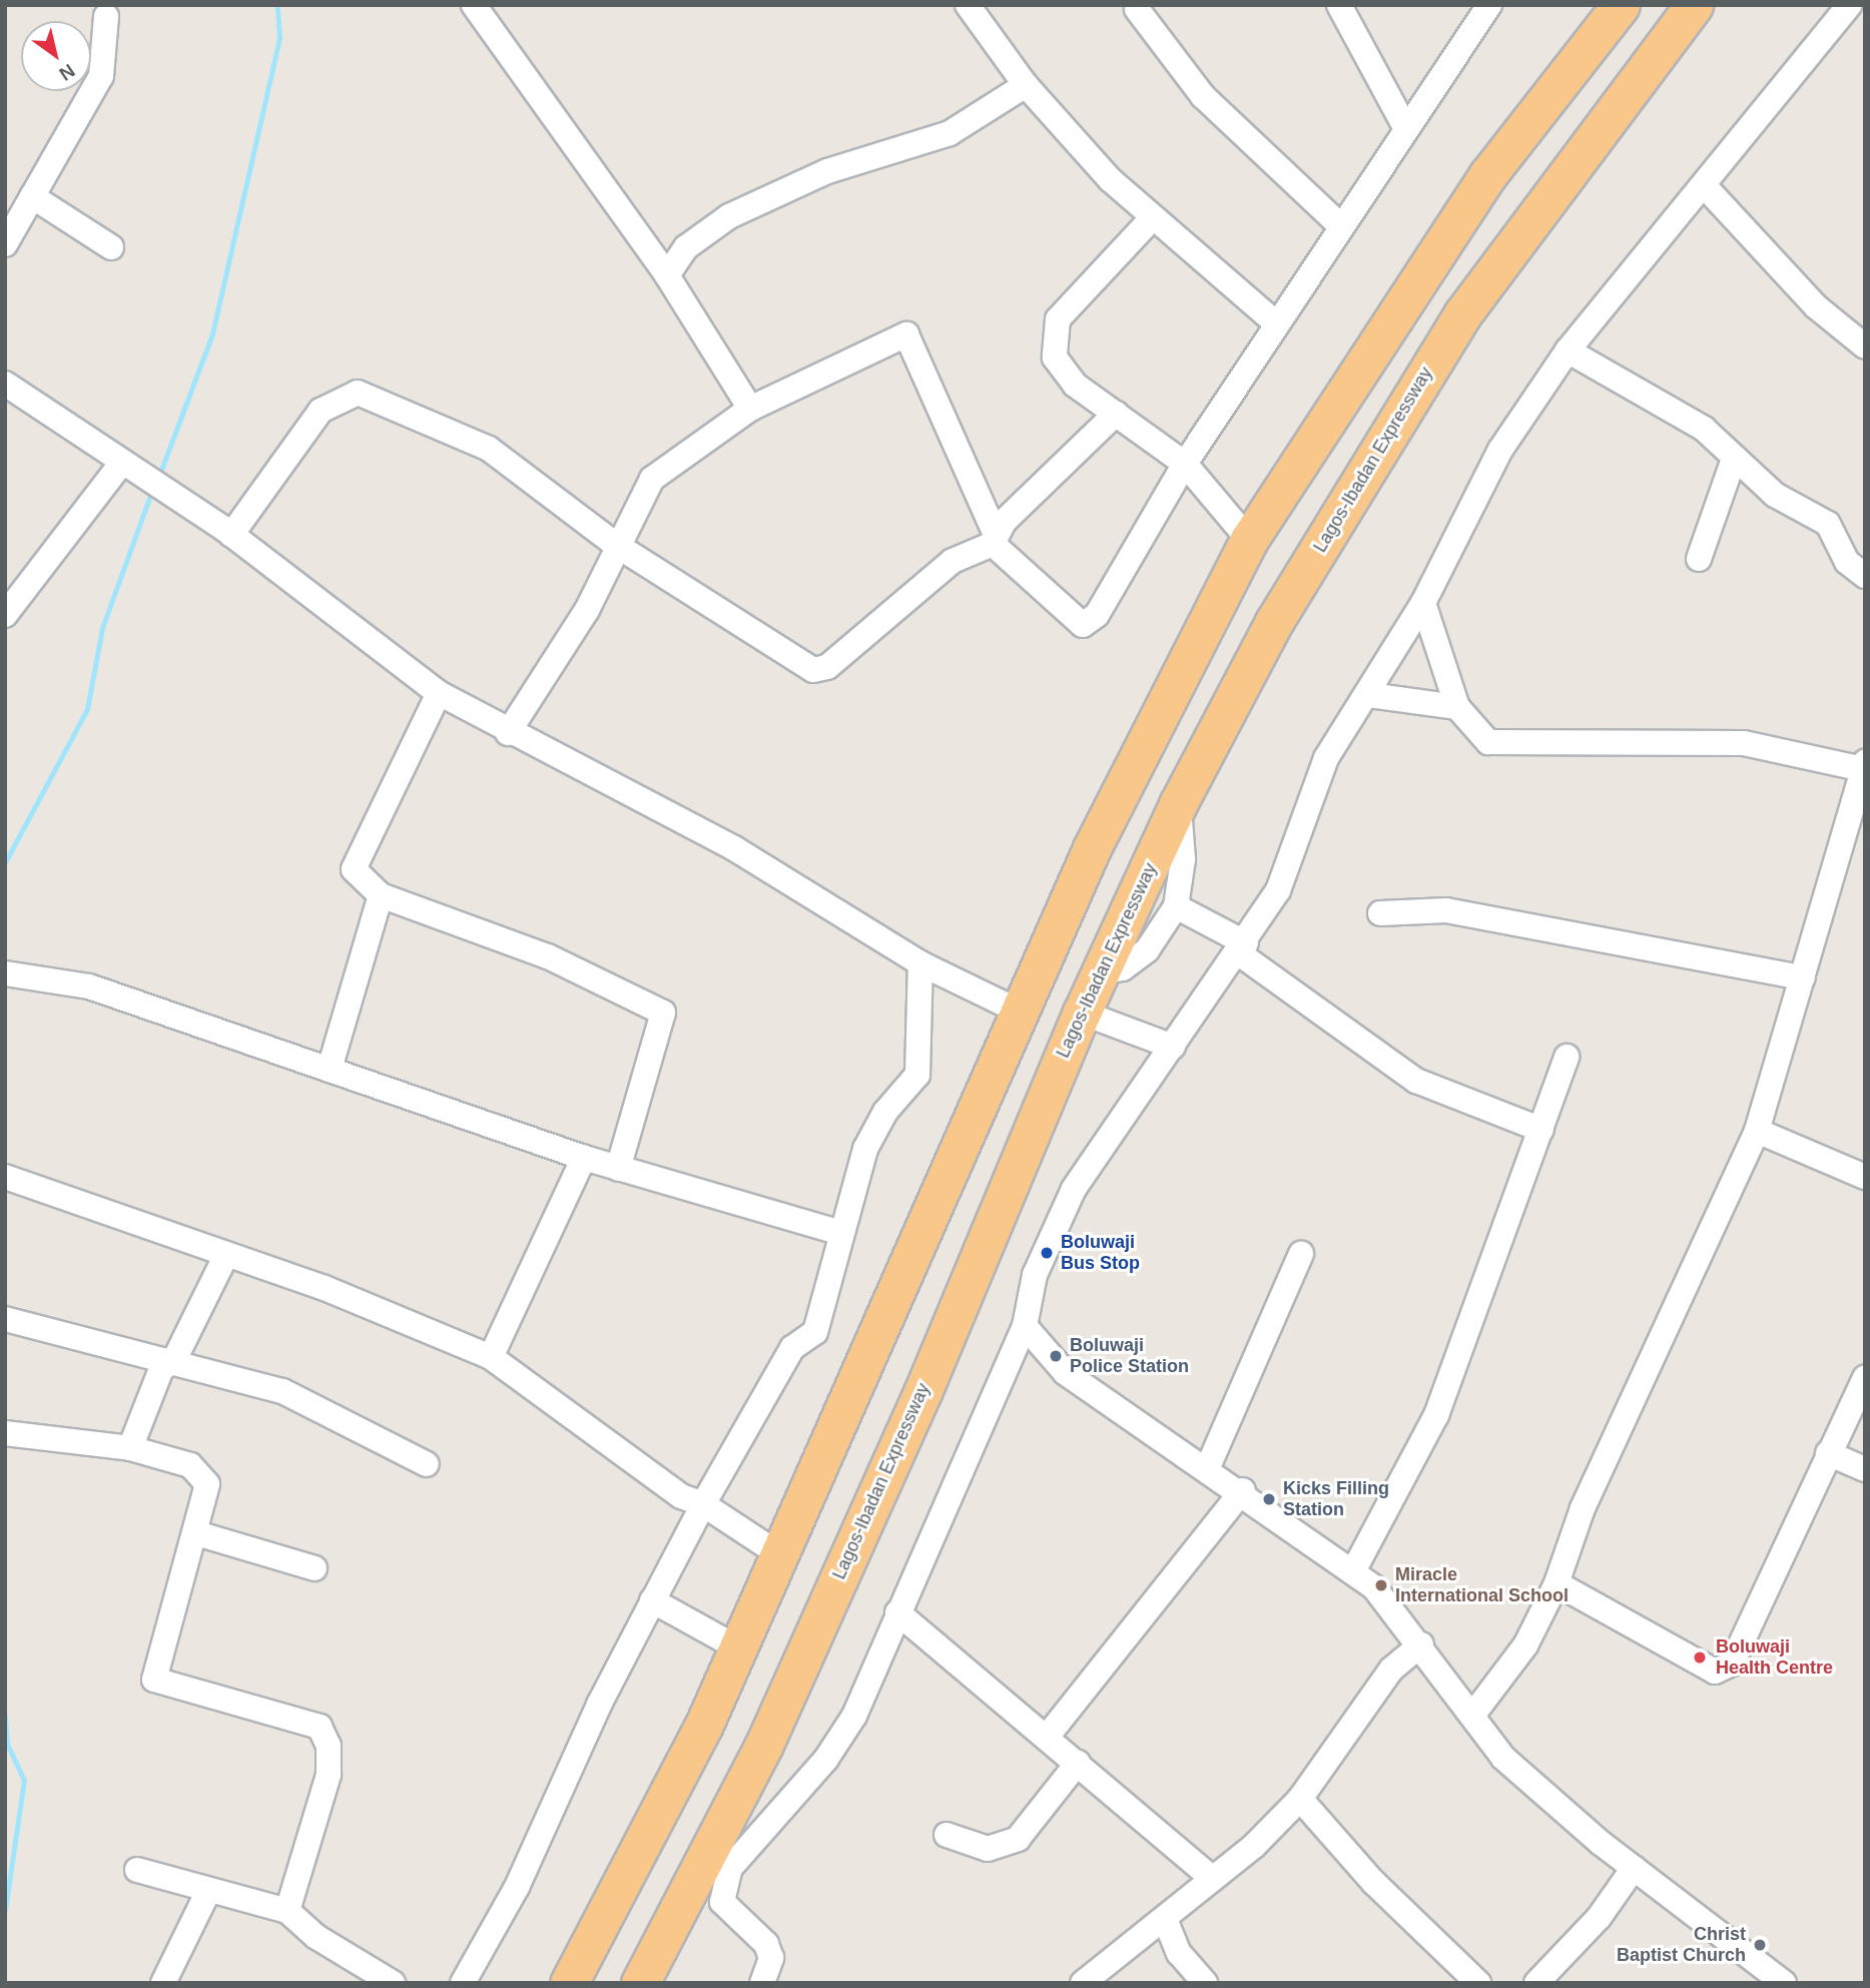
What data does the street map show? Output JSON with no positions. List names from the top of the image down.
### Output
{
  "streets": {
    "highway": ["Lagos-Ibadan Expressway"]
  },
  "places": [
    "Boluwaji Bus Stop",
    "Boluwaji Police Station",
    "Kicks Filling Station",
    "Miracle International School",
    "Boluwaji Health Centre",
    "Christ Baptist Church"
  ],
  "north": "bottom right"
}
